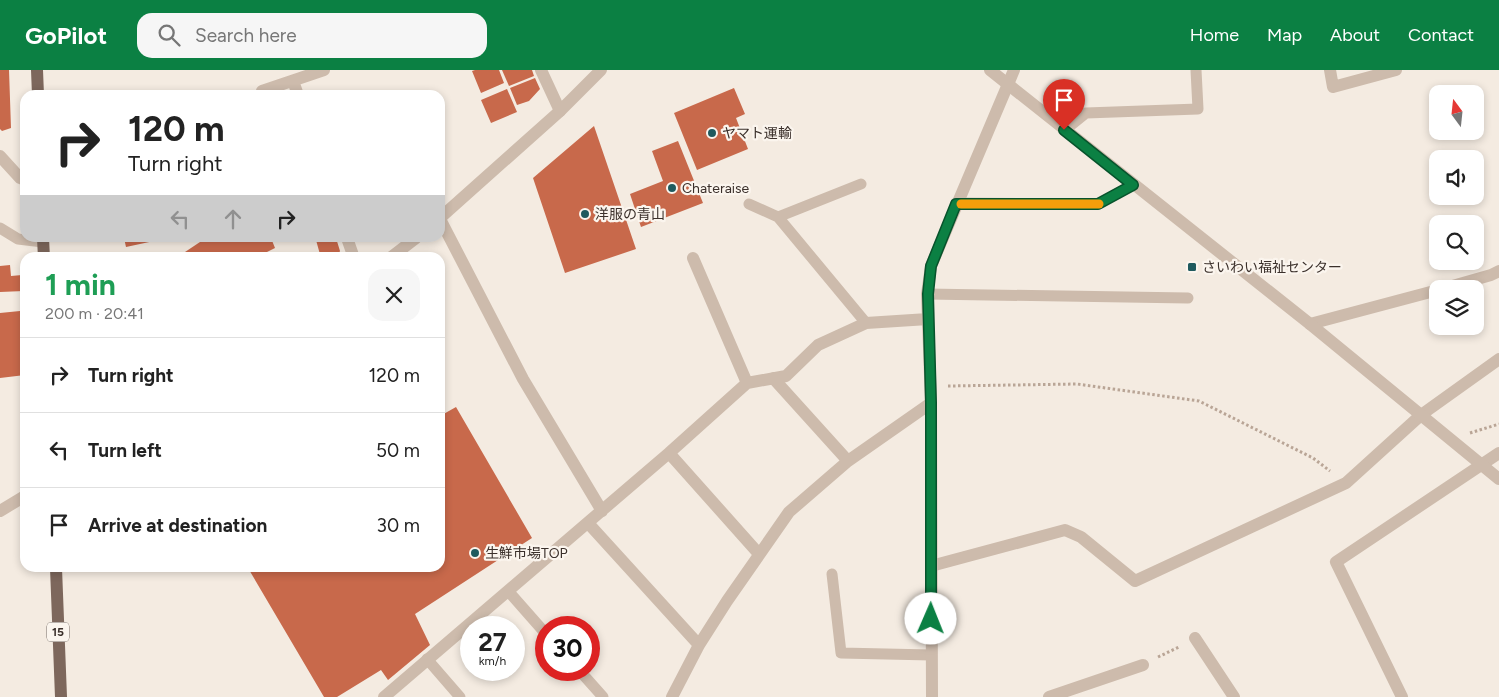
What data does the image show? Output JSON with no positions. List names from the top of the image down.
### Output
{
  "streets": {
    "main road": ["15"]
  },
  "places": {
    "other": [
      "ヤマト運輸",
      "Chateraise",
      "洋服の青山",
      "生鮮市場TOP"
    ],
    "transit": ["さいわい福祉センター"]
  },
  "north": "top",
  "page": {
    "header": "GoPilot",
    "search": "Search here",
    "nav": [
      "Home",
      "Map",
      "About",
      "Contact"
    ],
    "turn": ["120 m", "Turn right"],
    "heading": ["1 min", "200 m · 20:41"],
    "list": [
      {
        "name": "Turn right",
        "value": "120 m"
      },
      {
        "name": "Turn left",
        "value": "50 m"
      },
      {
        "name": "Arrive at destination",
        "value": "30 m"
      }
    ],
    "speed": "27 km/h",
    "limit": "30"
  }
}
